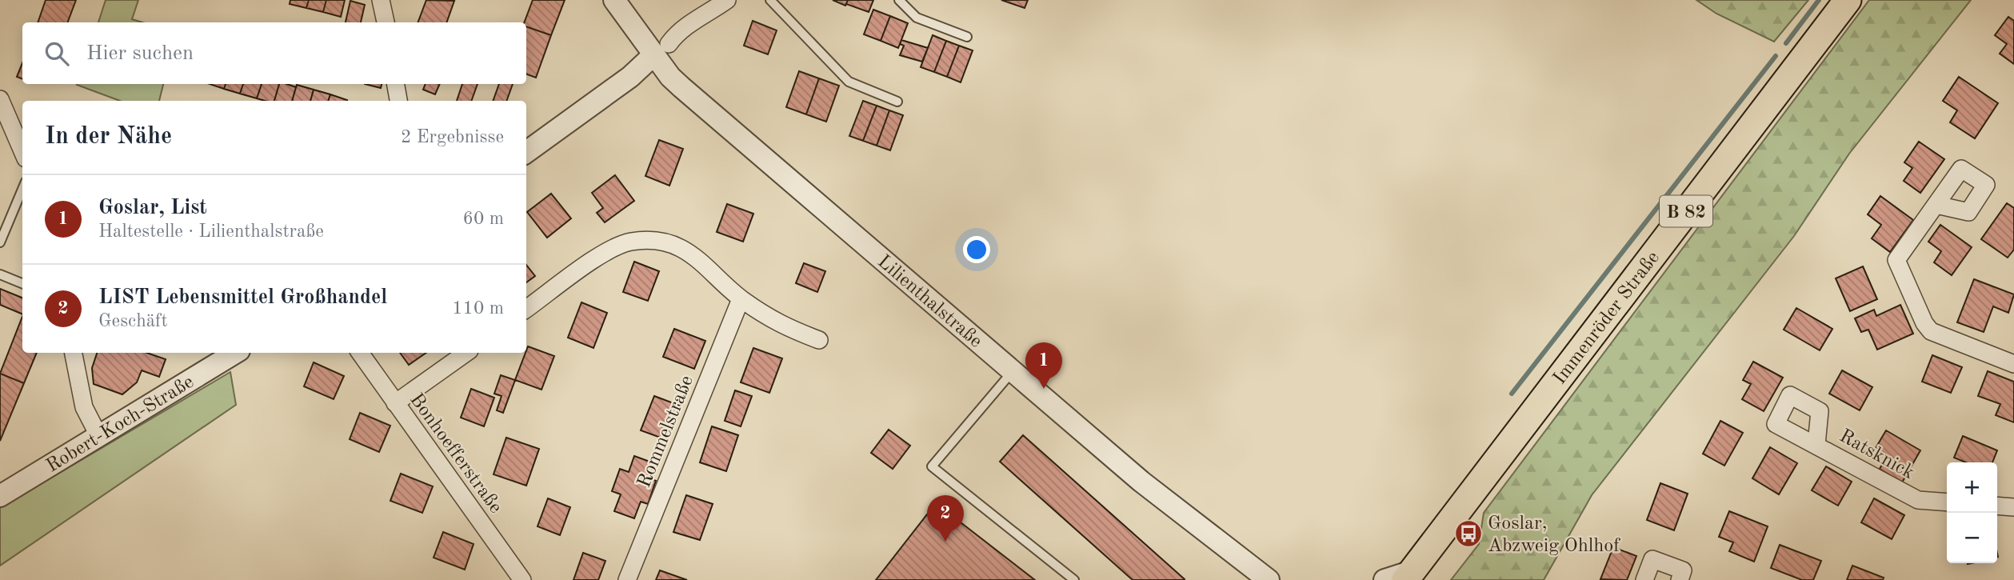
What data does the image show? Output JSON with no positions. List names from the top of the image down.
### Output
{
  "streets": {
    "main road": ["B 82", "Immenröder Straße"],
    "street": [
      "Lilienthalstraße",
      "Robert-Koch-Straße",
      "Rommelstraße",
      "Bonhoefferstraße",
      "Ratsknick"
    ]
  },
  "places": {
    "bus stop": ["Goslar, Abzweig Ohlhof"]
  },
  "page": {
    "search": "Hier suchen",
    "heading": ["In der Nähe", "2 Ergebnisse"],
    "list": [
      {
        "mark": "1",
        "name": "Goslar, List",
        "note": "Haltestelle · Lilienthalstraße",
        "value": "60 m"
      },
      {
        "mark": "2",
        "name": "LIST Lebensmittel Großhandel",
        "note": "Geschäft",
        "value": "110 m"
      }
    ],
    "pins": ["1", "2"],
    "map_buttons": ["+", "−"]
  }
}
